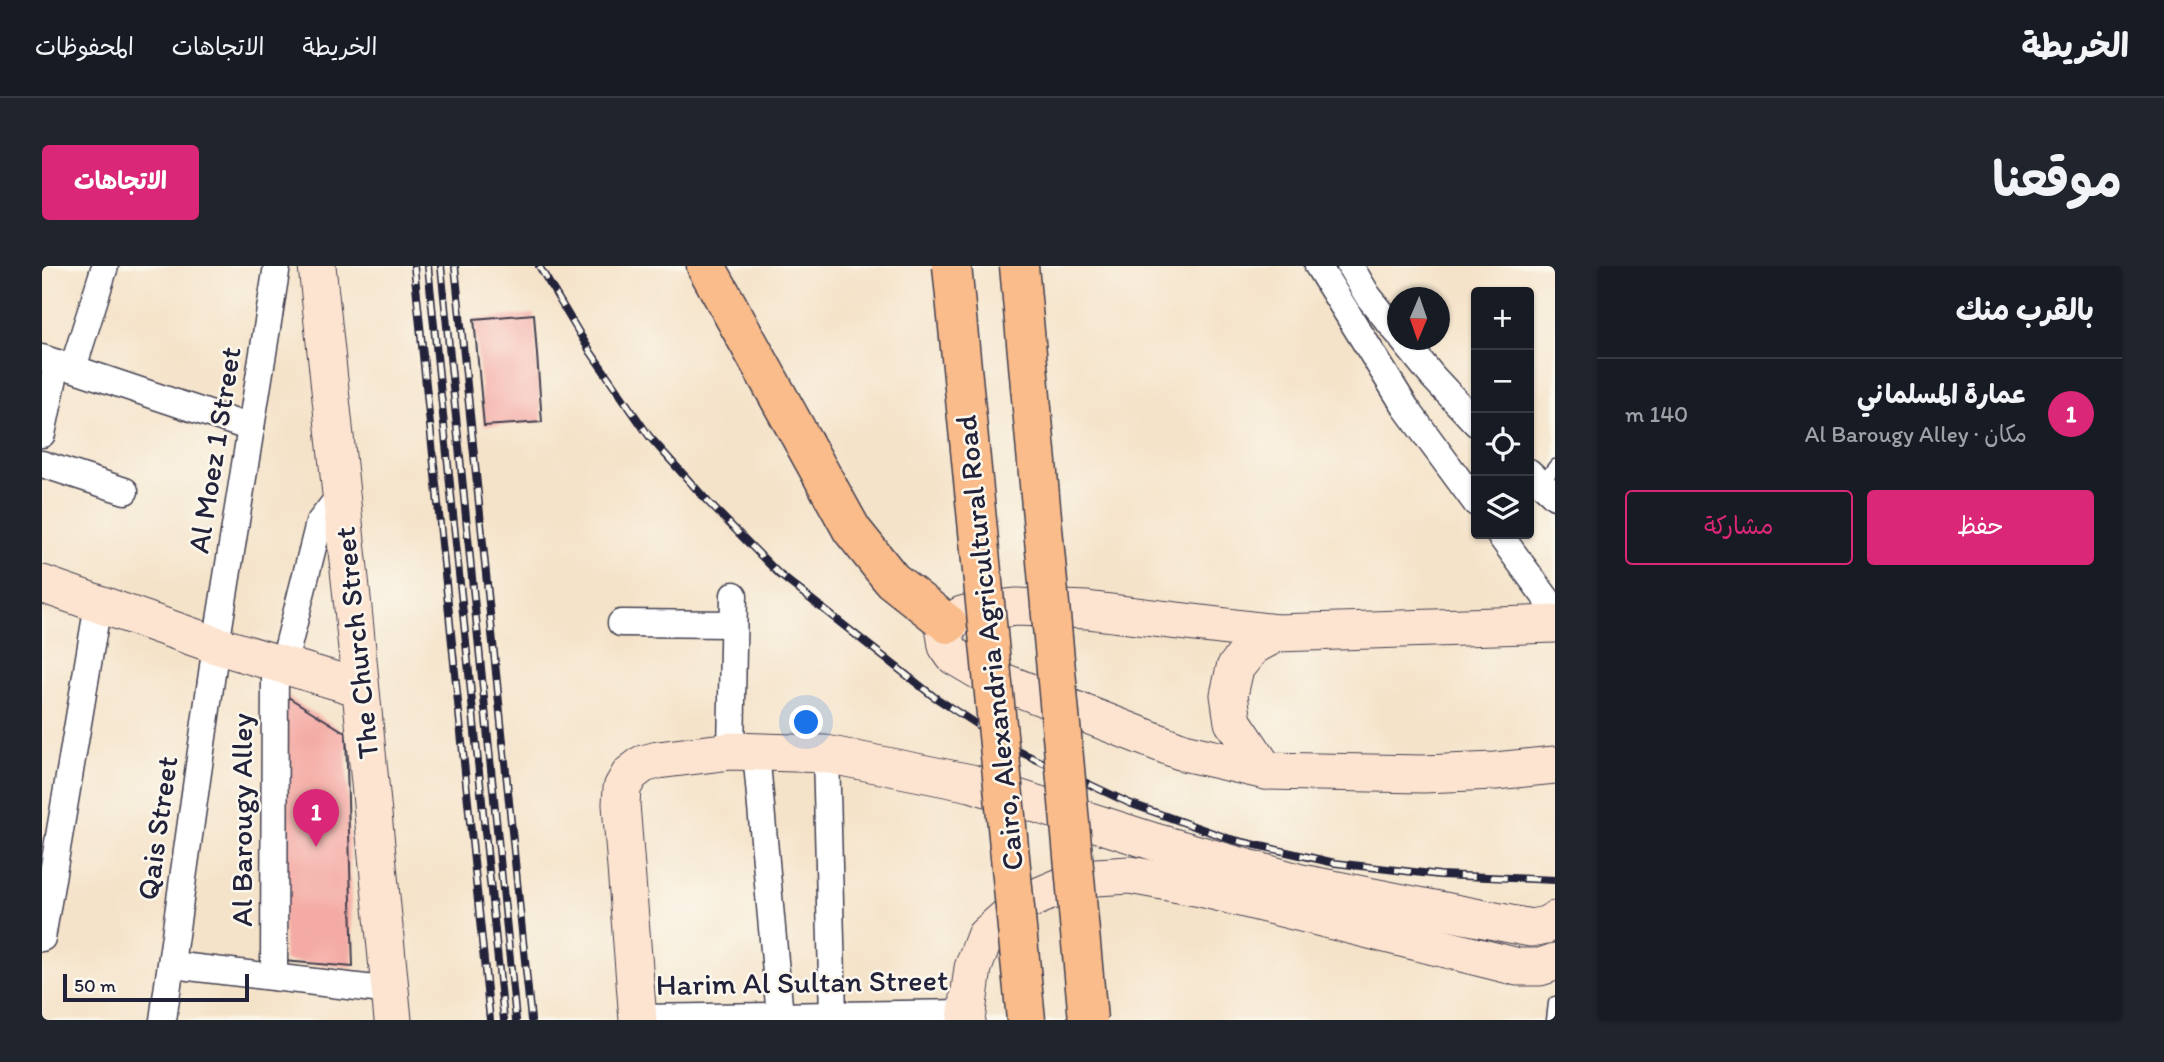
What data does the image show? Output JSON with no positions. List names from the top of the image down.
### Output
{
  "streets": {
    "highway": ["Cairo, Alexandria Agricultural Road"],
    "main road": ["The Church Street"],
    "street": [
      "Al Moez 1 Street",
      "Al Barougy Alley",
      "Qais Street",
      "Harim Al Sultan Street"
    ]
  },
  "crossings": [
    ["Al Moez 1 Street", "Qais Street"],
    ["The Church Street", "Al Barougy Alley"]
  ],
  "scale_bar": "50 m",
  "north": "bottom",
  "page": {
    "header": "الخريطة",
    "nav": ["الخريطة", "الاتجاهات", "المحفوظات"],
    "title": "موقعنا",
    "buttons": [
      "الاتجاهات",
      ["حفظ", "مشاركة"]
    ],
    "heading": "بالقرب منك",
    "map_buttons": ["+", "−"],
    "list": [
      {
        "mark": "1",
        "name": "عمارة المسلماني",
        "note": "مكان · Al Barougy Alley",
        "value": "140 m"
      }
    ],
    "pins": "1",
    "scale": "50 m"
  }
}
